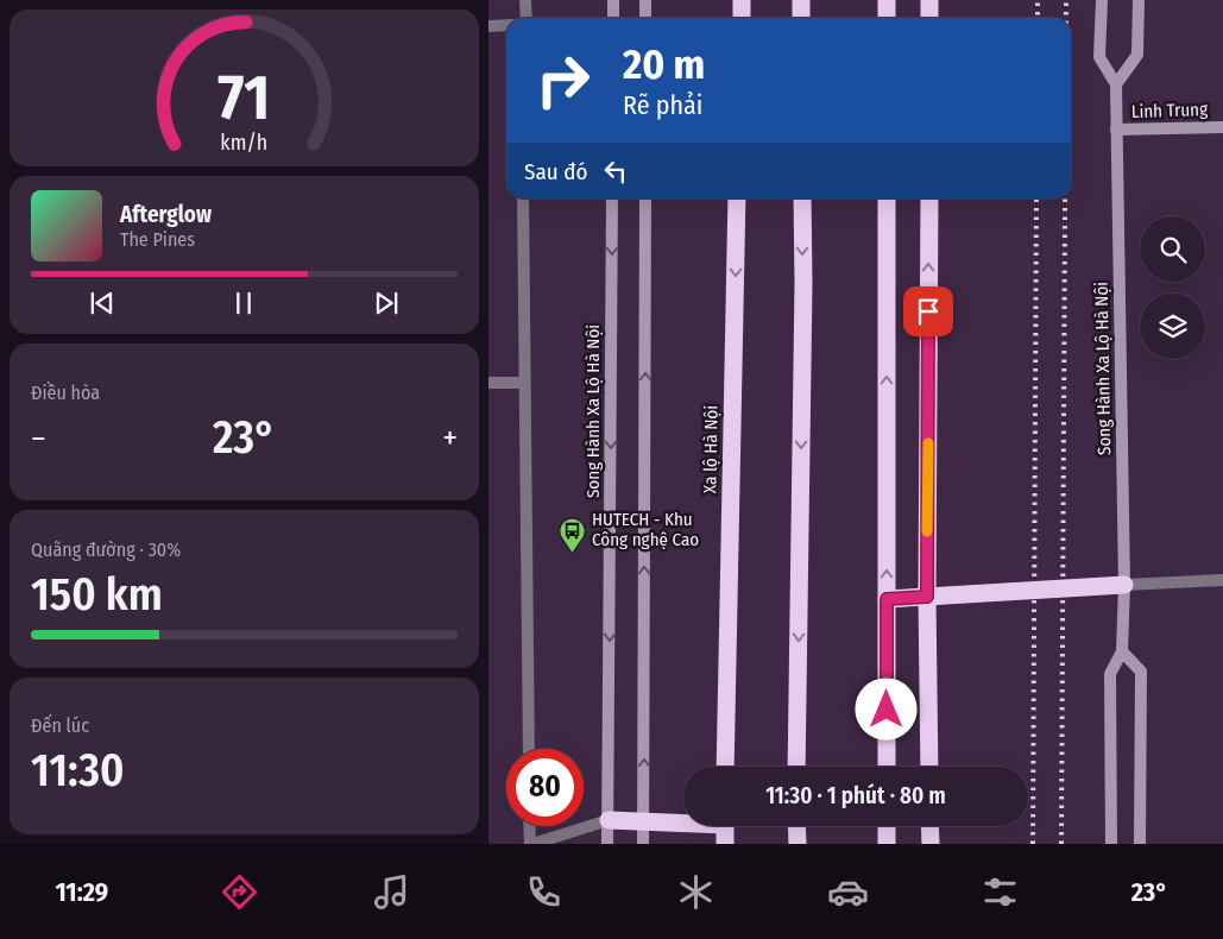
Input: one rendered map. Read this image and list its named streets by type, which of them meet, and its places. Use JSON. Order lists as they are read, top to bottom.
{
  "streets": {
    "highway": ["Xa lộ Hà Nội"],
    "main road": ["Linh Trung", "Song Hành Xa Lộ Hà Nội"]
  },
  "crossings": [
    ["Linh Trung", "Song Hành Xa Lộ Hà Nội"]
  ],
  "places": {
    "bus stop": ["HUTECH - Khu Công nghệ Cao"]
  },
  "page": {
    "turn": ["20 m", "Rẽ phải"],
    "then": "Sau đó",
    "song": ["Afterglow", "The Pines"],
    "tile": [
      "Điều hòa",
      ["Quãng đường · 30%", "150 km"],
      ["Đến lúc", "11:30"]
    ],
    "heat": ["−", "23°", "+"],
    "limit": "80",
    "trip": "11:30 · 1 phút · 80 m",
    "tabs": ["11:29", "23°"],
    "gauge": ["71", "km/h"]
  }
}
